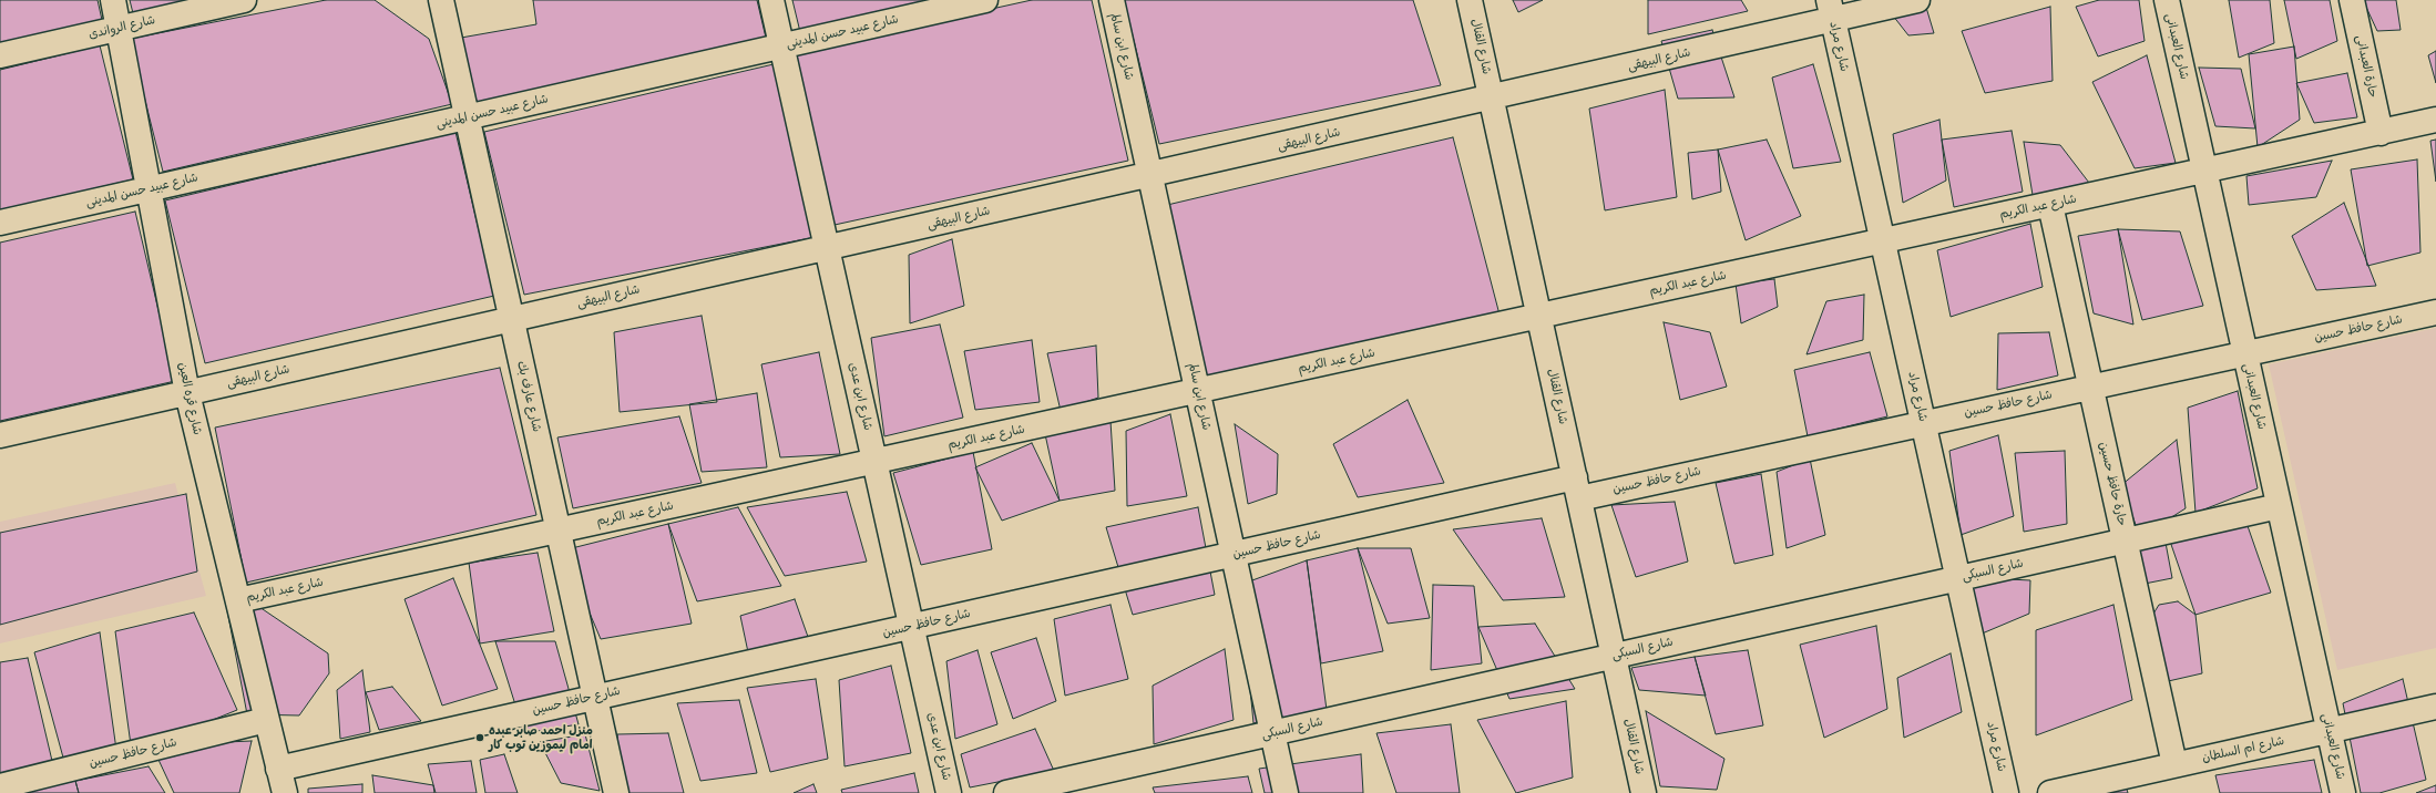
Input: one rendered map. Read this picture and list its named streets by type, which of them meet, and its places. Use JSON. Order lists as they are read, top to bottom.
{
  "streets": {
    "street": [
      "شارع الرواندى",
      "شارع عبيد حسن المدينى",
      "شارع ابن سالم",
      "شارع القنال",
      "شارع مراد",
      "شارع العبدانى",
      "شارع البيهقى",
      "حارة العبدانى",
      "شارع عبد الكريم",
      "شارع حافظ حسين",
      "شارع عارف بك",
      "شارع ابن عدى",
      "شارع قره العين",
      "حارة حافظ حسين",
      "شارع السبكى",
      "شارع ام السلطان"
    ]
  },
  "crossings": [
    ["شارع الرواندى", "شارع قره العين"],
    ["شارع عبيد حسن المدينى", "شارع عارف بك"],
    ["شارع عبيد حسن المدينى", "شارع ابن عدى"],
    ["شارع عبيد حسن المدينى", "شارع قره العين"],
    ["شارع ابن سالم", "شارع البيهقى"],
    ["شارع ابن سالم", "شارع عبد الكريم"],
    ["شارع ابن سالم", "شارع حافظ حسين"],
    ["شارع ابن سالم", "شارع السبكى"],
    ["شارع القنال", "شارع البيهقى"],
    ["شارع القنال", "شارع عبد الكريم"],
    ["شارع القنال", "شارع حافظ حسين"],
    ["شارع القنال", "شارع السبكى"],
    ["شارع مراد", "شارع البيهقى"],
    ["شارع مراد", "شارع عبد الكريم"],
    ["شارع مراد", "شارع حافظ حسين"],
    ["شارع مراد", "شارع السبكى"],
    ["شارع العبدانى", "شارع عبد الكريم"],
    ["شارع العبدانى", "شارع حافظ حسين"],
    ["شارع العبدانى", "شارع السبكى"],
    ["شارع العبدانى", "شارع ام السلطان"],
    ["شارع البيهقى", "شارع عارف بك"],
    ["شارع البيهقى", "شارع ابن عدى"],
    ["شارع البيهقى", "شارع قره العين"],
    ["حارة العبدانى", "شارع عبد الكريم"],
    ["شارع عبد الكريم", "شارع عارف بك"],
    ["شارع عبد الكريم", "شارع ابن عدى"],
    ["شارع عبد الكريم", "شارع قره العين"],
    ["شارع عبد الكريم", "حارة حافظ حسين"],
    ["شارع حافظ حسين", "شارع عارف بك"],
    ["شارع حافظ حسين", "شارع ابن عدى"],
    ["شارع حافظ حسين", "شارع قره العين"],
    ["شارع حافظ حسين", "حارة حافظ حسين"],
    ["حارة حافظ حسين", "شارع السبكى"],
    ["حارة حافظ حسين", "شارع ام السلطان"]
  ],
  "places": ["منزل احمد صابر عبده امام ليموزين توب كار"]
}
